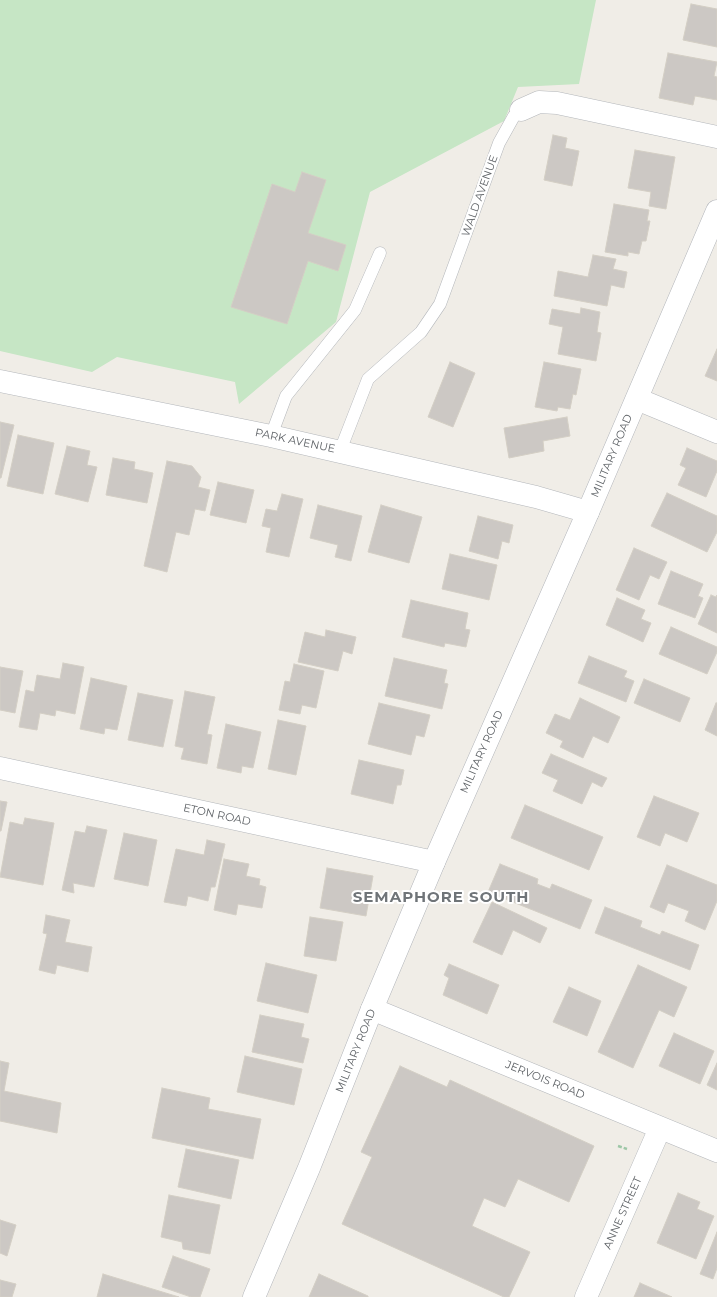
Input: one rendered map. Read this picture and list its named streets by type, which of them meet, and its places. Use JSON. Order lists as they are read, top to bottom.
{
  "streets": {
    "street": [
      "WALD AVENUE",
      "PARK AVENUE",
      "MILITARY ROAD",
      "ETON ROAD",
      "JERVOIS ROAD",
      "ANNE STREET"
    ]
  },
  "crossings": [
    ["WALD AVENUE", "PARK AVENUE"],
    ["PARK AVENUE", "MILITARY ROAD"],
    ["MILITARY ROAD", "ETON ROAD"],
    ["MILITARY ROAD", "JERVOIS ROAD"],
    ["JERVOIS ROAD", "ANNE STREET"]
  ],
  "districts": ["SEMAPHORE SOUTH"]
}
